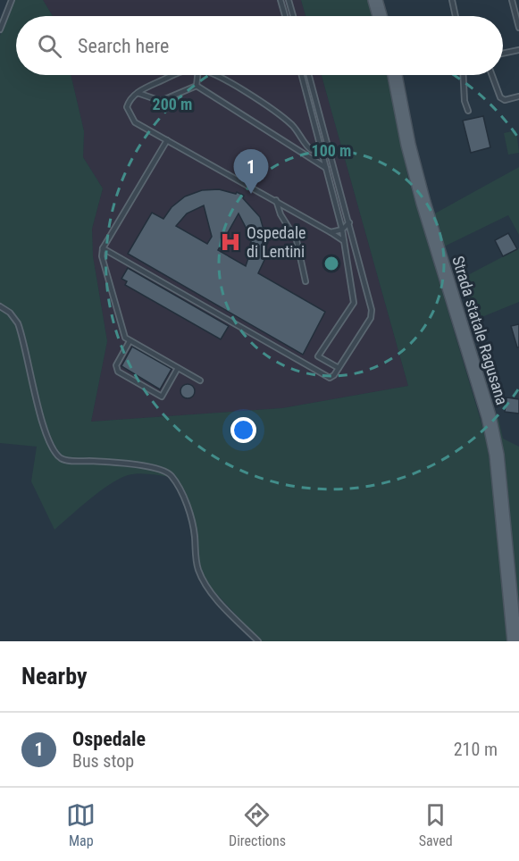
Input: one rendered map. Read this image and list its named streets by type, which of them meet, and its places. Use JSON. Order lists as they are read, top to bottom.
{
  "streets": {
    "main road": ["Strada statale Ragusana"]
  },
  "places": {
    "hospital": ["Ospedale di Lentini"]
  },
  "page": {
    "search": "Search here",
    "pins": "1",
    "heading": "Nearby",
    "list": [
      {
        "mark": "1",
        "name": "Ospedale",
        "note": "Bus stop",
        "value": "210 m"
      }
    ],
    "nav": ["Map", "Directions", "Saved"]
  },
  "rings": ["200 m", "100 m"]
}
